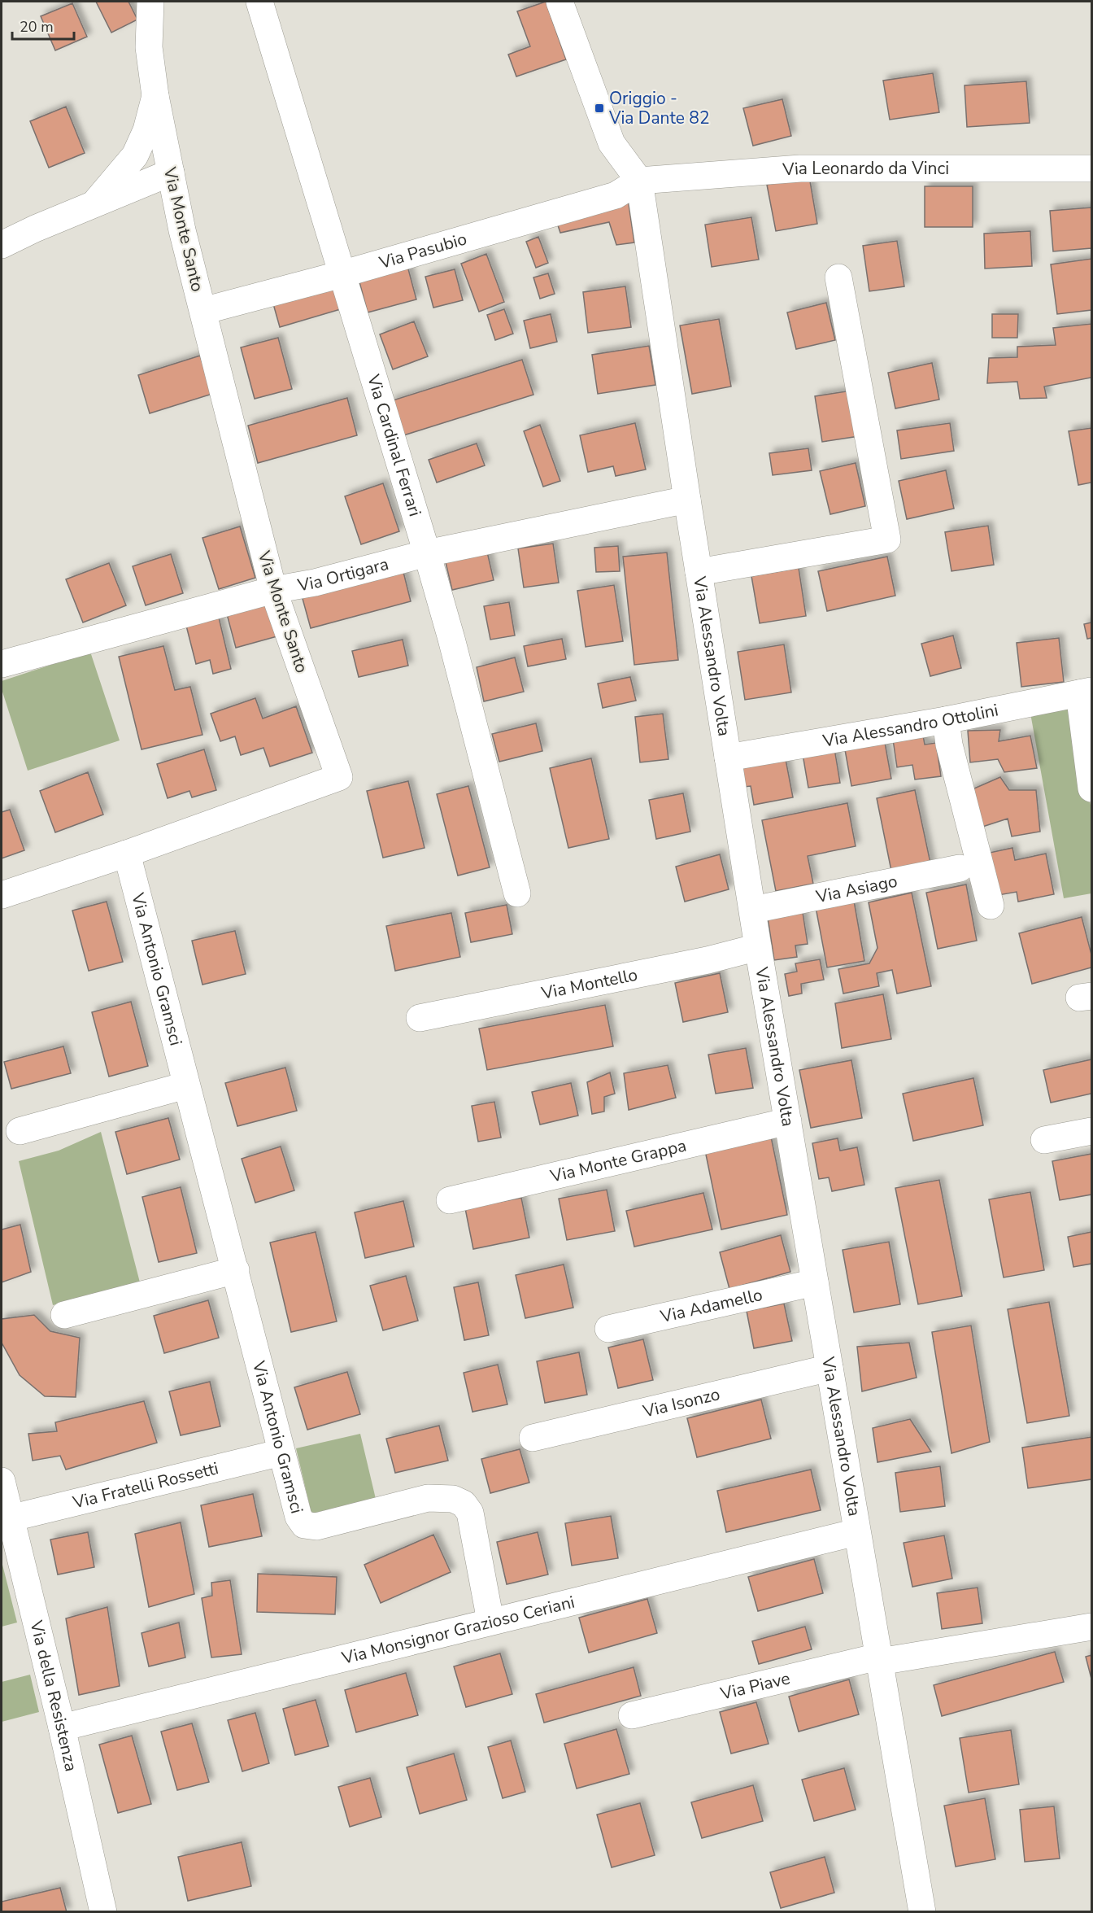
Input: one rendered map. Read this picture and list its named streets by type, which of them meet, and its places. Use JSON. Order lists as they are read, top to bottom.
{
  "streets": {
    "street": [
      "Via Leonardo da Vinci",
      "Via Monte Santo",
      "Via Pasubio",
      "Via Cardinal Ferrari",
      "Via Ortigara",
      "Via Alessandro Volta",
      "Via Alessandro Ottolini",
      "Via Asiago",
      "Via Antonio Gramsci",
      "Via Montello",
      "Via Monte Grappa",
      "Via Adamello",
      "Via Isonzo",
      "Via Fratelli Rossetti",
      "Via Monsignor Grazioso Ceriani",
      "Via Piave",
      "Via della Resistenza"
    ]
  },
  "crossings": [
    ["Via Leonardo da Vinci", "Via Pasubio"],
    ["Via Leonardo da Vinci", "Via Alessandro Volta"],
    ["Via Monte Santo", "Via Pasubio"],
    ["Via Monte Santo", "Via Ortigara"],
    ["Via Monte Santo", "Via Antonio Gramsci"],
    ["Via Pasubio", "Via Cardinal Ferrari"],
    ["Via Pasubio", "Via Alessandro Volta"],
    ["Via Cardinal Ferrari", "Via Ortigara"],
    ["Via Ortigara", "Via Alessandro Volta"],
    ["Via Alessandro Volta", "Via Alessandro Ottolini"],
    ["Via Alessandro Volta", "Via Asiago"],
    ["Via Alessandro Volta", "Via Montello"],
    ["Via Alessandro Volta", "Via Monte Grappa"],
    ["Via Alessandro Volta", "Via Adamello"],
    ["Via Alessandro Volta", "Via Isonzo"],
    ["Via Alessandro Volta", "Via Monsignor Grazioso Ceriani"],
    ["Via Alessandro Volta", "Via Piave"],
    ["Via Antonio Gramsci", "Via Fratelli Rossetti"],
    ["Via Antonio Gramsci", "Via Monsignor Grazioso Ceriani"],
    ["Via Fratelli Rossetti", "Via della Resistenza"],
    ["Via Monsignor Grazioso Ceriani", "Via della Resistenza"]
  ],
  "places": {
    "transit": ["Origgio - Via Dante 82"]
  },
  "scale_bar": "20 m"
}
